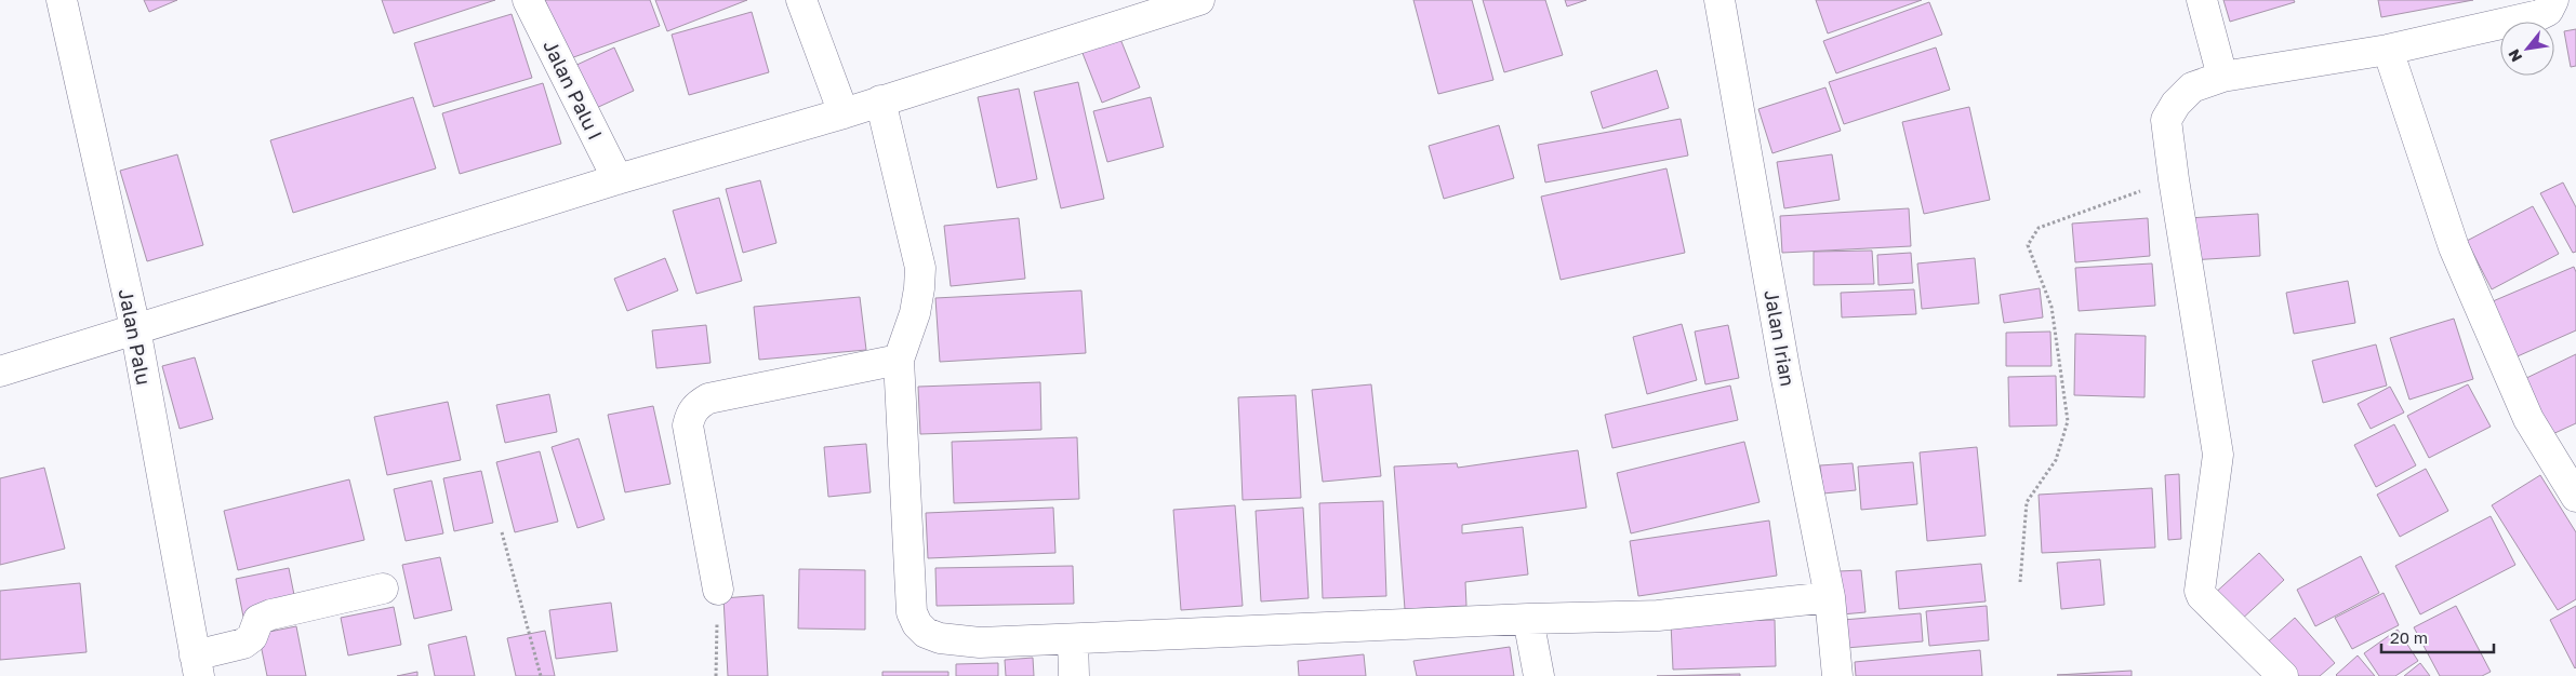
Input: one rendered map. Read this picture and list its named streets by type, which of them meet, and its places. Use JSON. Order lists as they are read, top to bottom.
{
  "streets": {
    "street": ["Jalan Palu I", "Jalan Palu", "Jalan Irian"]
  },
  "scale_bar": "20 m",
  "north": "bottom left"
}
